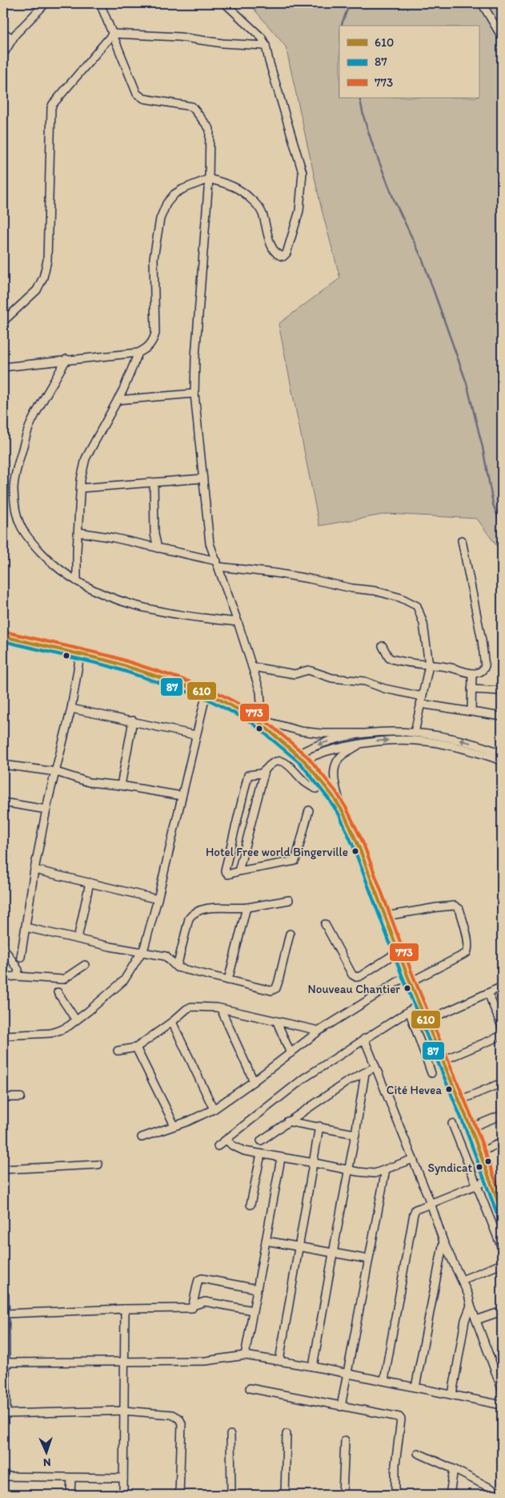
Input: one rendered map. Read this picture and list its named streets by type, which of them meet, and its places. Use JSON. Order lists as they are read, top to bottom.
{
  "places": [
    "Hotel Free world Bingerville",
    "Nouveau Chantier",
    "Cité Hevea",
    "Syndicat"
  ],
  "lines": ["transit line 773", "transit line 610", "transit line 87"],
  "legend": ["610", "87", "773"],
  "north": "bottom"
}
